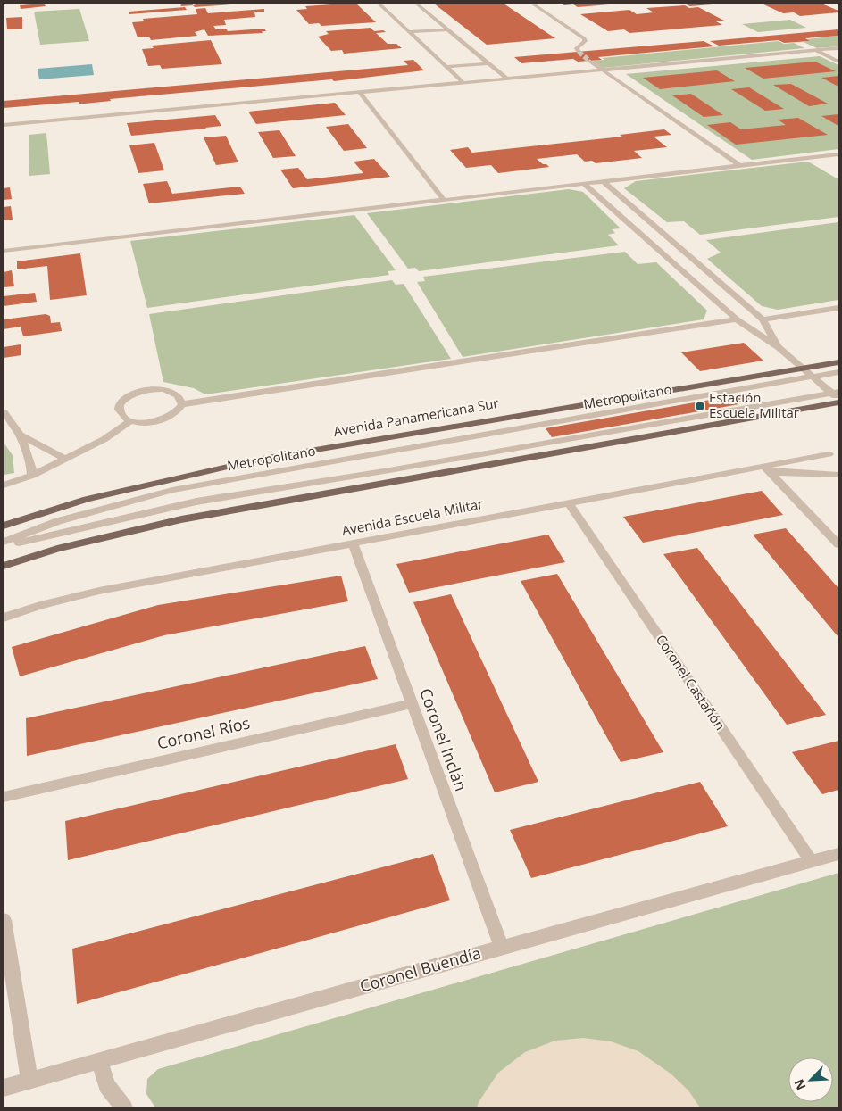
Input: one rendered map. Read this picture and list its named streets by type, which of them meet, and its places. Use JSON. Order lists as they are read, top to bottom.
{
  "streets": {
    "main road": ["Avenida Panamericana Sur"],
    "street": [
      "Metropolitano",
      "Avenida Escuela Militar",
      "Coronel Castañón",
      "Coronel Ríos",
      "Coronel Inclán",
      "Coronel Buendía"
    ]
  },
  "crossings": [
    ["Avenida Escuela Militar", "Coronel Castañón"],
    ["Avenida Escuela Militar", "Coronel Inclán"],
    ["Coronel Castañón", "Coronel Buendía"],
    ["Coronel Ríos", "Coronel Inclán"],
    ["Coronel Inclán", "Coronel Buendía"]
  ],
  "places": {
    "transit": ["Estación Escuela Militar"]
  },
  "north": "bottom left"
}
